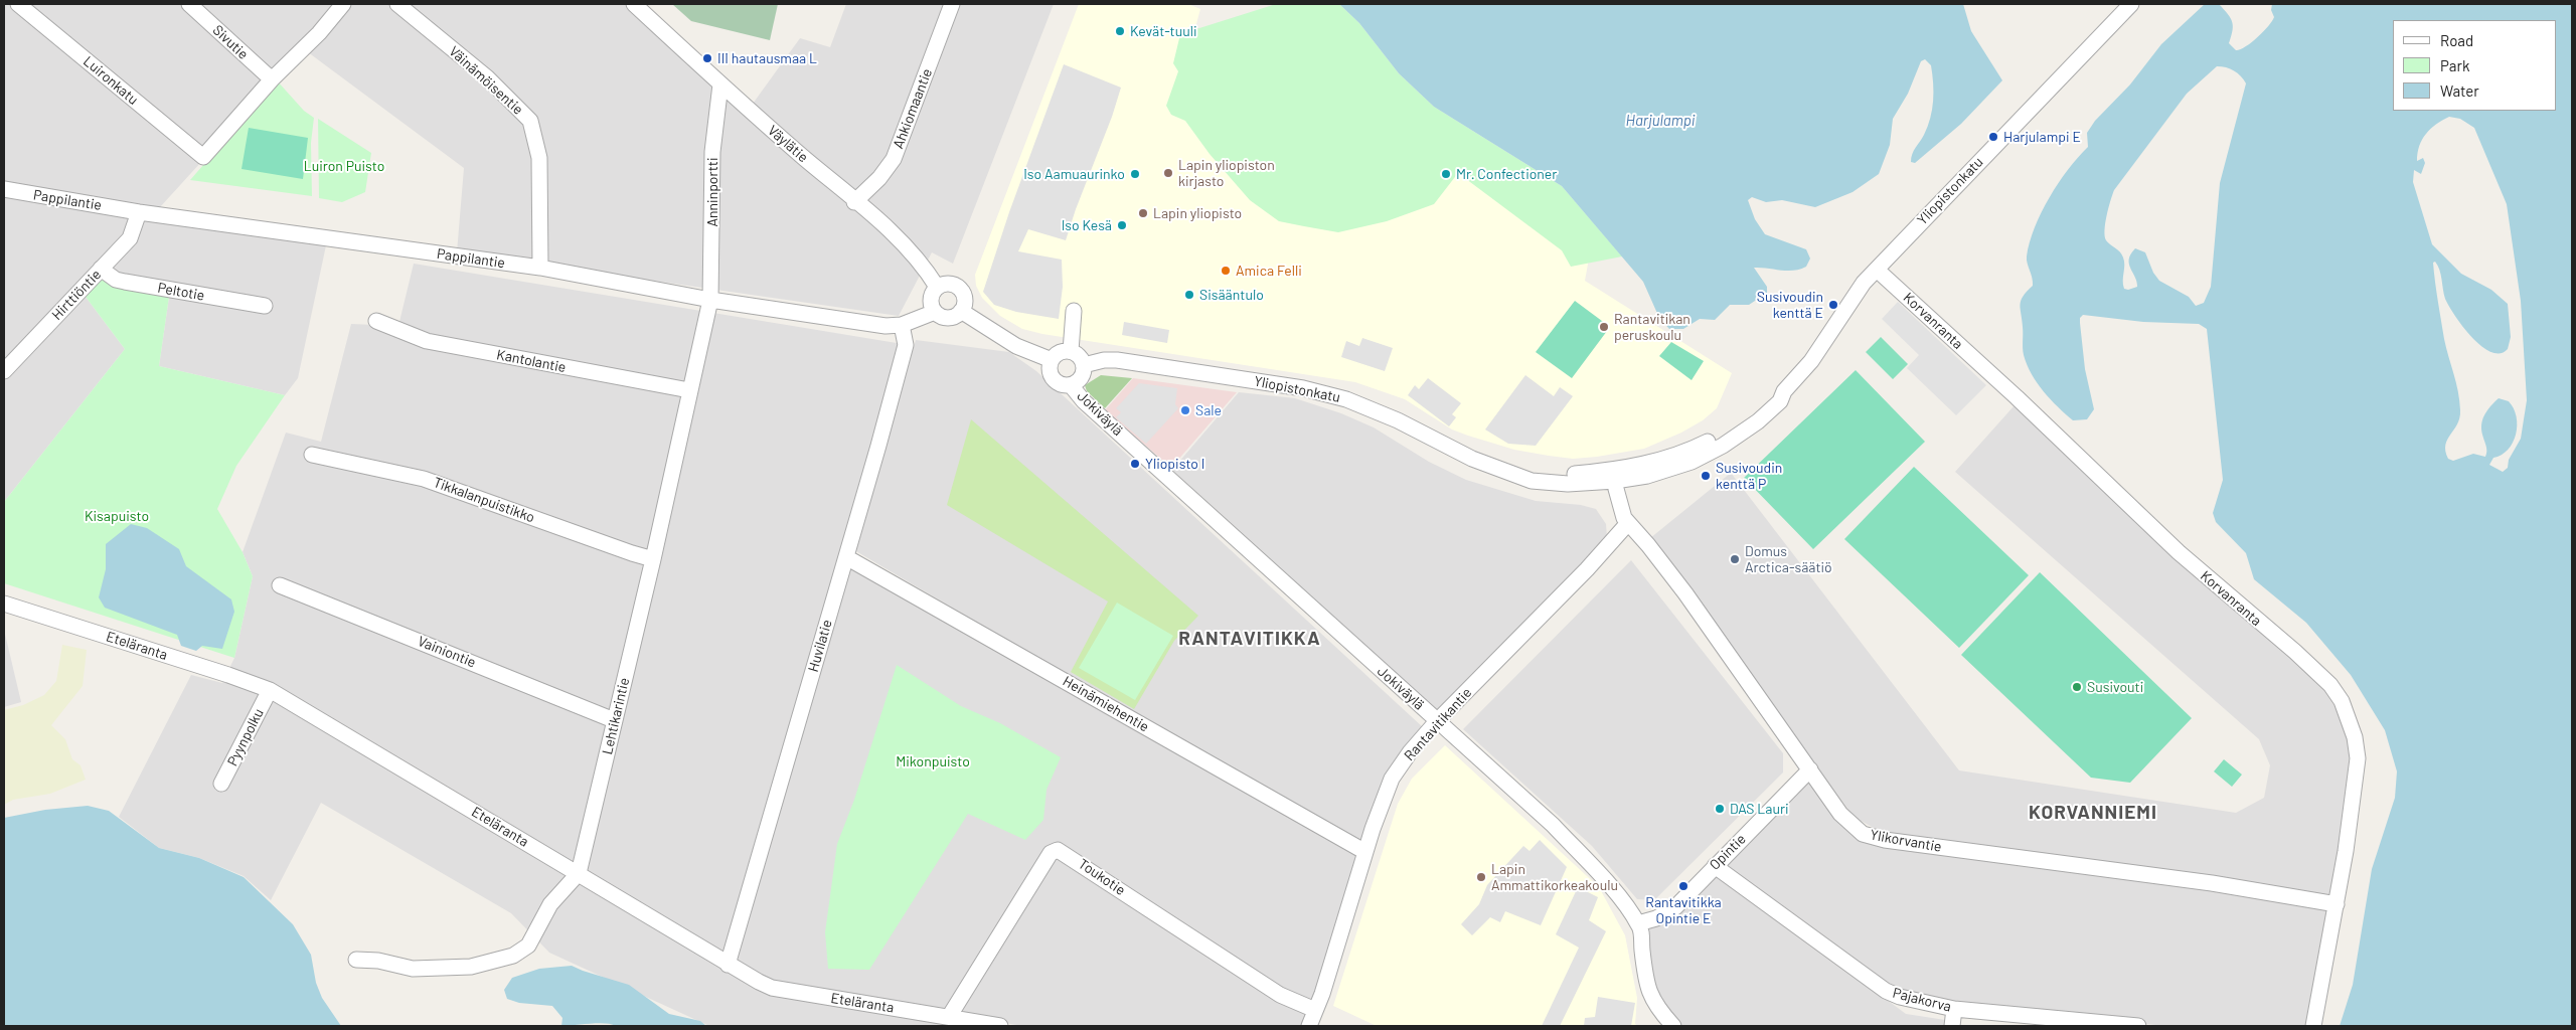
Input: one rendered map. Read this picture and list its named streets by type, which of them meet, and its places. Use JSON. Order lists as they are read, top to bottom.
{
  "streets": {
    "street": [
      "Sivutie",
      "Luironkatu",
      "Väinämöisentie",
      "Ahkiomaantie",
      "Väylätie",
      "Yliopistonkatu",
      "Anninportti",
      "Pappilantie",
      "Peltotie",
      "Hirttiöntie",
      "Korvanranta",
      "Kantolantie",
      "Jokiväylä",
      "Tikkalanpuistikko",
      "Eteläranta",
      "Huvilatie",
      "Vainiontie",
      "Heinämiehentie",
      "Lehtikarintie",
      "Rantavitikantie",
      "Pyynpolku",
      "Ylikorvantie",
      "Opintie",
      "Toukotie",
      "Pajakorva"
    ]
  },
  "crossings": [
    ["Sivutie", "Luironkatu"],
    ["Väinämöisentie", "Pappilantie"],
    ["Ahkiomaantie", "Väylätie"],
    ["Väylätie", "Anninportti"],
    ["Väylätie", "Pappilantie"],
    ["Yliopistonkatu", "Korvanranta"],
    ["Yliopistonkatu", "Jokiväylä"],
    ["Anninportti", "Pappilantie"],
    ["Anninportti", "Lehtikarintie"],
    ["Pappilantie", "Hirttiöntie"],
    ["Pappilantie", "Huvilatie"],
    ["Pappilantie", "Lehtikarintie"],
    ["Peltotie", "Hirttiöntie"],
    ["Korvanranta", "Ylikorvantie"],
    ["Kantolantie", "Lehtikarintie"],
    ["Jokiväylä", "Rantavitikantie"],
    ["Jokiväylä", "Opintie"],
    ["Tikkalanpuistikko", "Lehtikarintie"],
    ["Eteläranta", "Huvilatie"],
    ["Eteläranta", "Lehtikarintie"],
    ["Eteläranta", "Pyynpolku"],
    ["Eteläranta", "Toukotie"],
    ["Huvilatie", "Heinämiehentie"],
    ["Vainiontie", "Lehtikarintie"],
    ["Heinämiehentie", "Rantavitikantie"],
    ["Rantavitikantie", "Ylikorvantie"],
    ["Rantavitikantie", "Toukotie"],
    ["Ylikorvantie", "Opintie"],
    ["Opintie", "Pajakorva"]
  ],
  "districts": ["RANTAVITIKKA", "KORVANNIEMI"],
  "water": ["Harjulampi"],
  "parks": ["Luiron Puisto", "Kisapuisto", "Mikonpuisto"],
  "places": [
    "Kevät-tuuli",
    "III hautausmaa L",
    "Harjulampi E",
    "Lapin yliopiston kirjasto",
    "Iso Aamuaurinko",
    "Mr. Confectioner",
    "Lapin yliopisto",
    "Iso Kesä",
    "Amica Felli",
    "Sisääntulo",
    "Susivoudin kenttä E",
    "Rantavitikan peruskoulu",
    "Sale",
    "Yliopisto I",
    "Susivoudin kenttä P",
    "Domus Arctica-säätiö",
    "Susivouti",
    "DAS Lauri",
    "Lapin Ammattikorkeakoulu",
    "Rantavitikka Opintie E"
  ],
  "legend": ["Road", "Park", "Water"]
}
